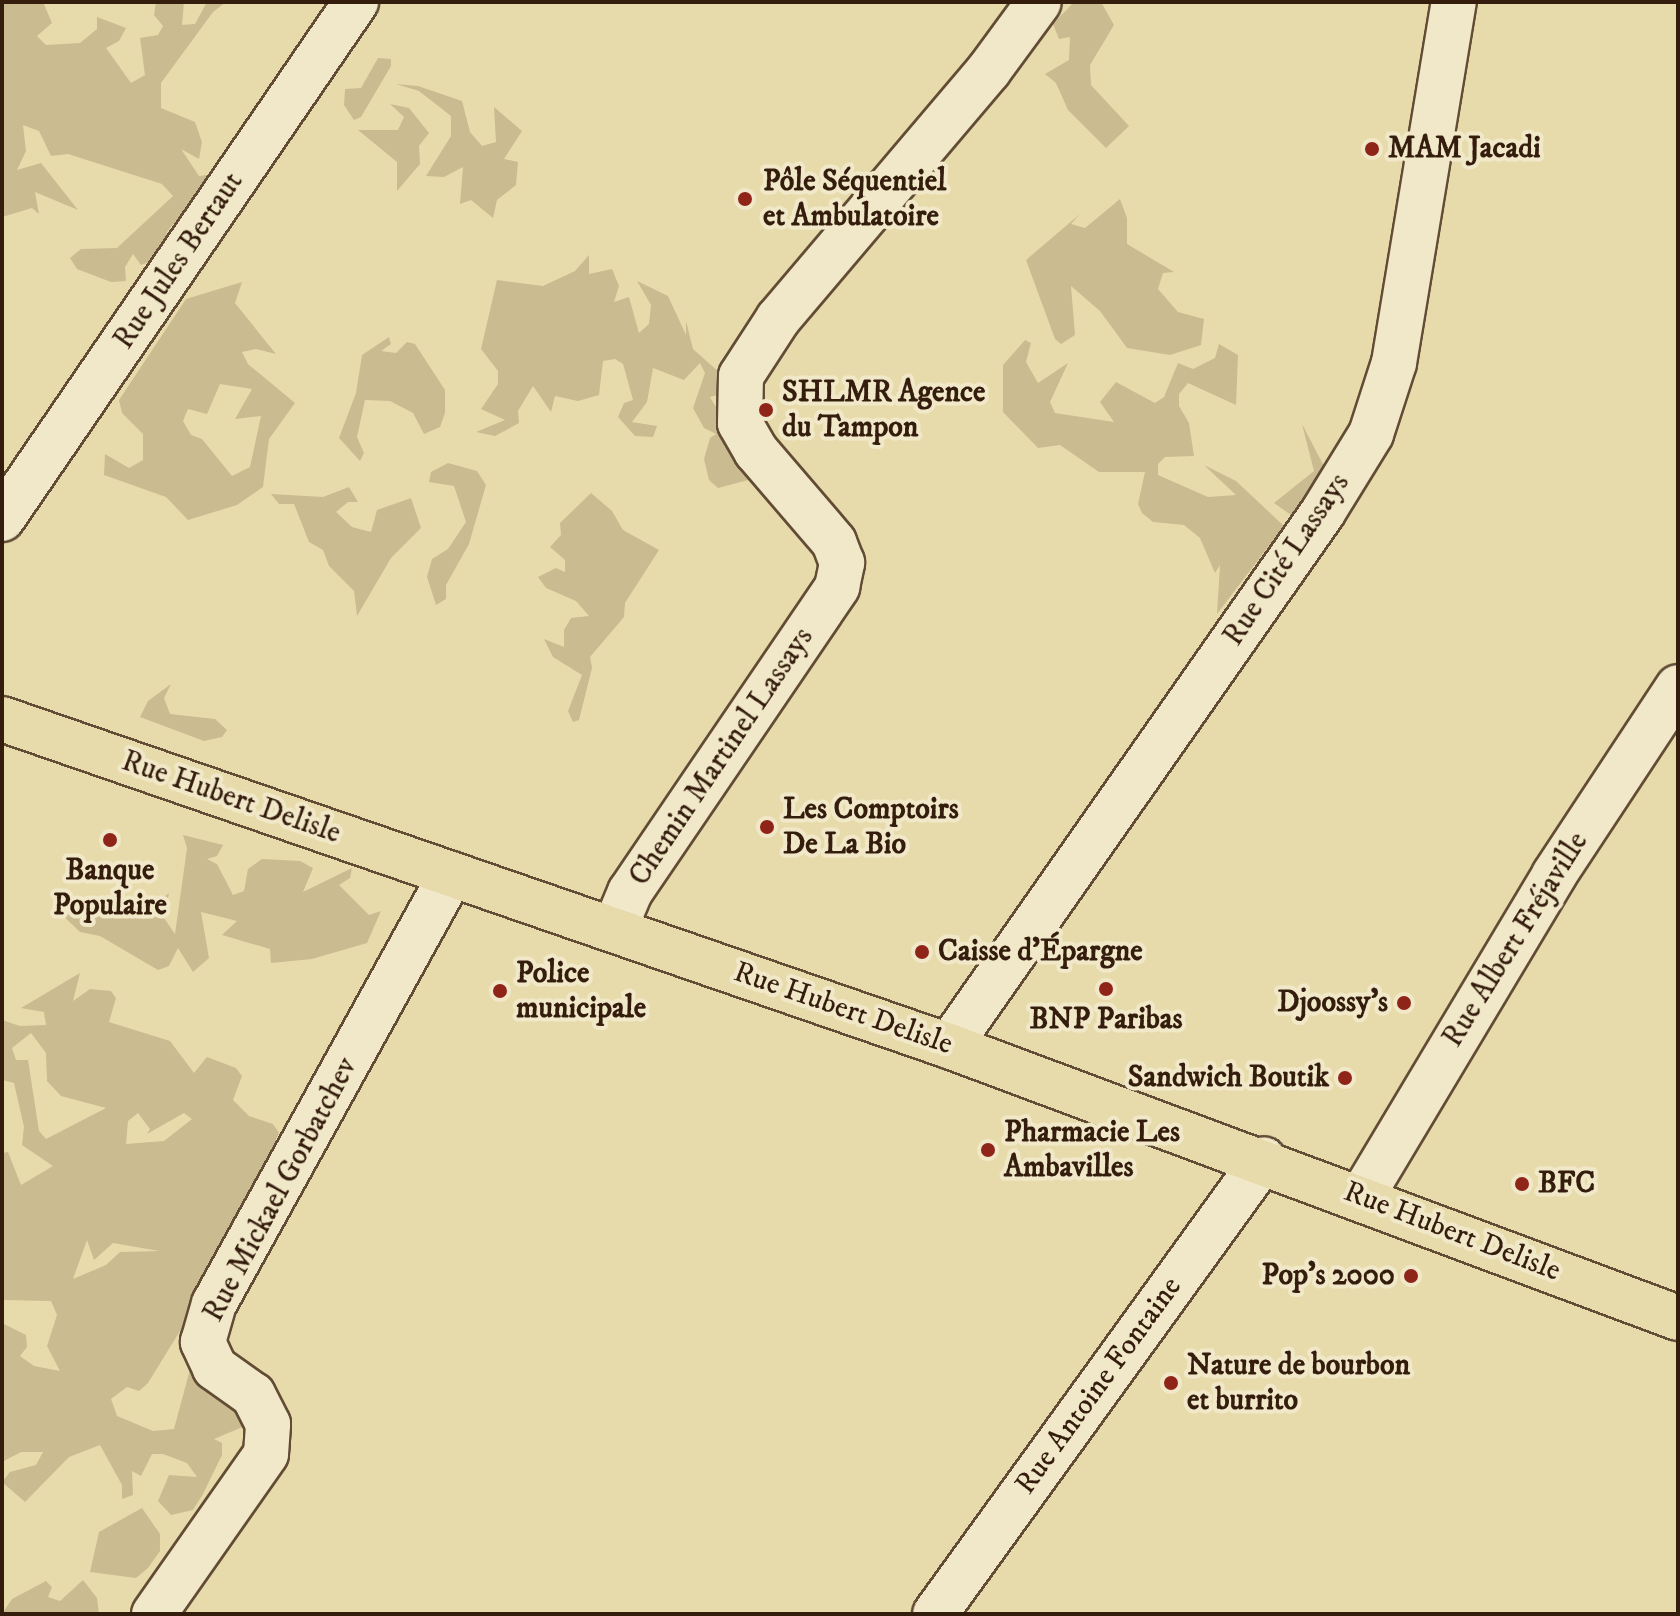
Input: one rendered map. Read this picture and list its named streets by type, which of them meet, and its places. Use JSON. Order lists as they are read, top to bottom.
{
  "streets": {
    "main road": ["Rue Hubert Delisle"],
    "street": [
      "Rue Jules Bertaut",
      "Rue Cité Lassays",
      "Chemin Martinel Lassays",
      "Rue Albert Fréjaville",
      "Rue Mickael Gorbatchev",
      "Rue Antoine Fontaine"
    ]
  },
  "crossings": [
    ["Rue Cité Lassays", "Rue Hubert Delisle"],
    ["Chemin Martinel Lassays", "Rue Hubert Delisle"],
    ["Rue Hubert Delisle", "Rue Albert Fréjaville"],
    ["Rue Hubert Delisle", "Rue Mickael Gorbatchev"],
    ["Rue Hubert Delisle", "Rue Antoine Fontaine"]
  ],
  "places": [
    "MAM Jacadi",
    "Pôle Séquentiel et Ambulatoire",
    "SHLMR Agence du Tampon",
    "Les Comptoirs De La Bio",
    "Banque Populaire",
    "Caisse d'Épargne",
    "BNP Paribas",
    "Police municipale",
    "Djoossy's",
    "Sandwich Boutik",
    "Pharmacie Les Ambavilles",
    "BFC",
    "Pop's 2000",
    "Nature de bourbon et burrito"
  ]
}
